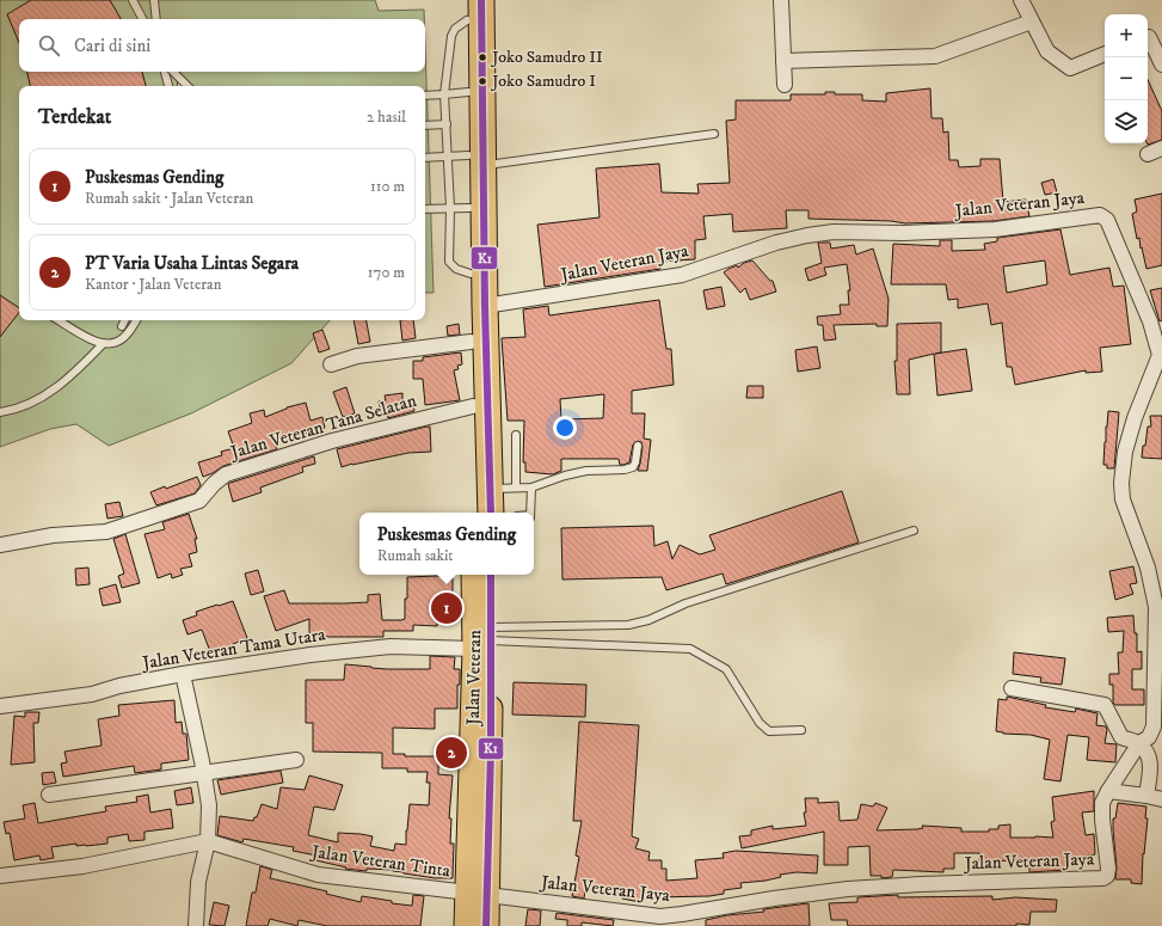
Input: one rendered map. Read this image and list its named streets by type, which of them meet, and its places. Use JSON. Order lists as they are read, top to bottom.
{
  "streets": {
    "highway": ["Jalan Veteran"],
    "street": [
      "Jalan Veteran Jaya",
      "Jalan Veteran Tana Selatan",
      "Jalan Veteran Tama Utara",
      "Jalan Veteran Tinta"
    ]
  },
  "crossings": [
    ["Jalan Veteran Jaya", "Jalan Veteran"],
    ["Jalan Veteran Jaya", "Jalan Veteran Tinta"],
    ["Jalan Veteran Tama Utara", "Jalan Veteran"],
    ["Jalan Veteran", "Jalan Veteran Tinta"]
  ],
  "places": ["Joko Samudro II", "Joko Samudro I"],
  "lines": ["transit line K1"],
  "page": {
    "map_buttons": ["+", "−"],
    "search": "Cari di sini",
    "heading": ["Terdekat", "2 hasil"],
    "list": [
      {
        "mark": "1",
        "name": "Puskesmas Gending",
        "note": "Rumah sakit · Jalan Veteran",
        "value": "110 m"
      },
      {
        "mark": "2",
        "name": "PT Varia Usaha Lintas Segara",
        "note": "Kantor · Jalan Veteran",
        "value": "170 m"
      }
    ],
    "popup": ["Puskesmas Gending", "Rumah sakit"],
    "pins": ["1", "2"]
  }
}
